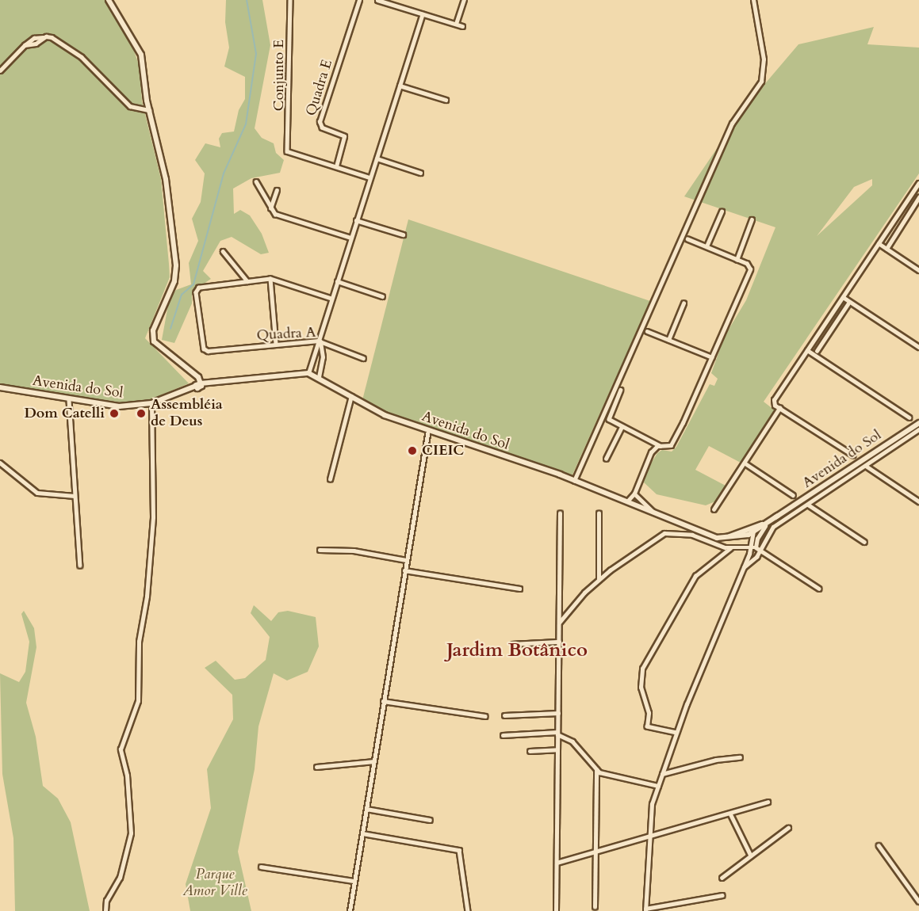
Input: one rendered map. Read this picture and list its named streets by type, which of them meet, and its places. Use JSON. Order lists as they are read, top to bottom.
{
  "streets": {
    "street": [
      "Conjunto E",
      "Quadra E",
      "Quadra A",
      "Avenida do Sol"
    ]
  },
  "crossings": [
    ["Conjunto E", "Quadra E"]
  ],
  "districts": ["Jardim Botânico"],
  "parks": ["Parque Amor Ville"],
  "places": ["Dom Catelli", "Assembléia de Deus", "CIEIC"]
}
